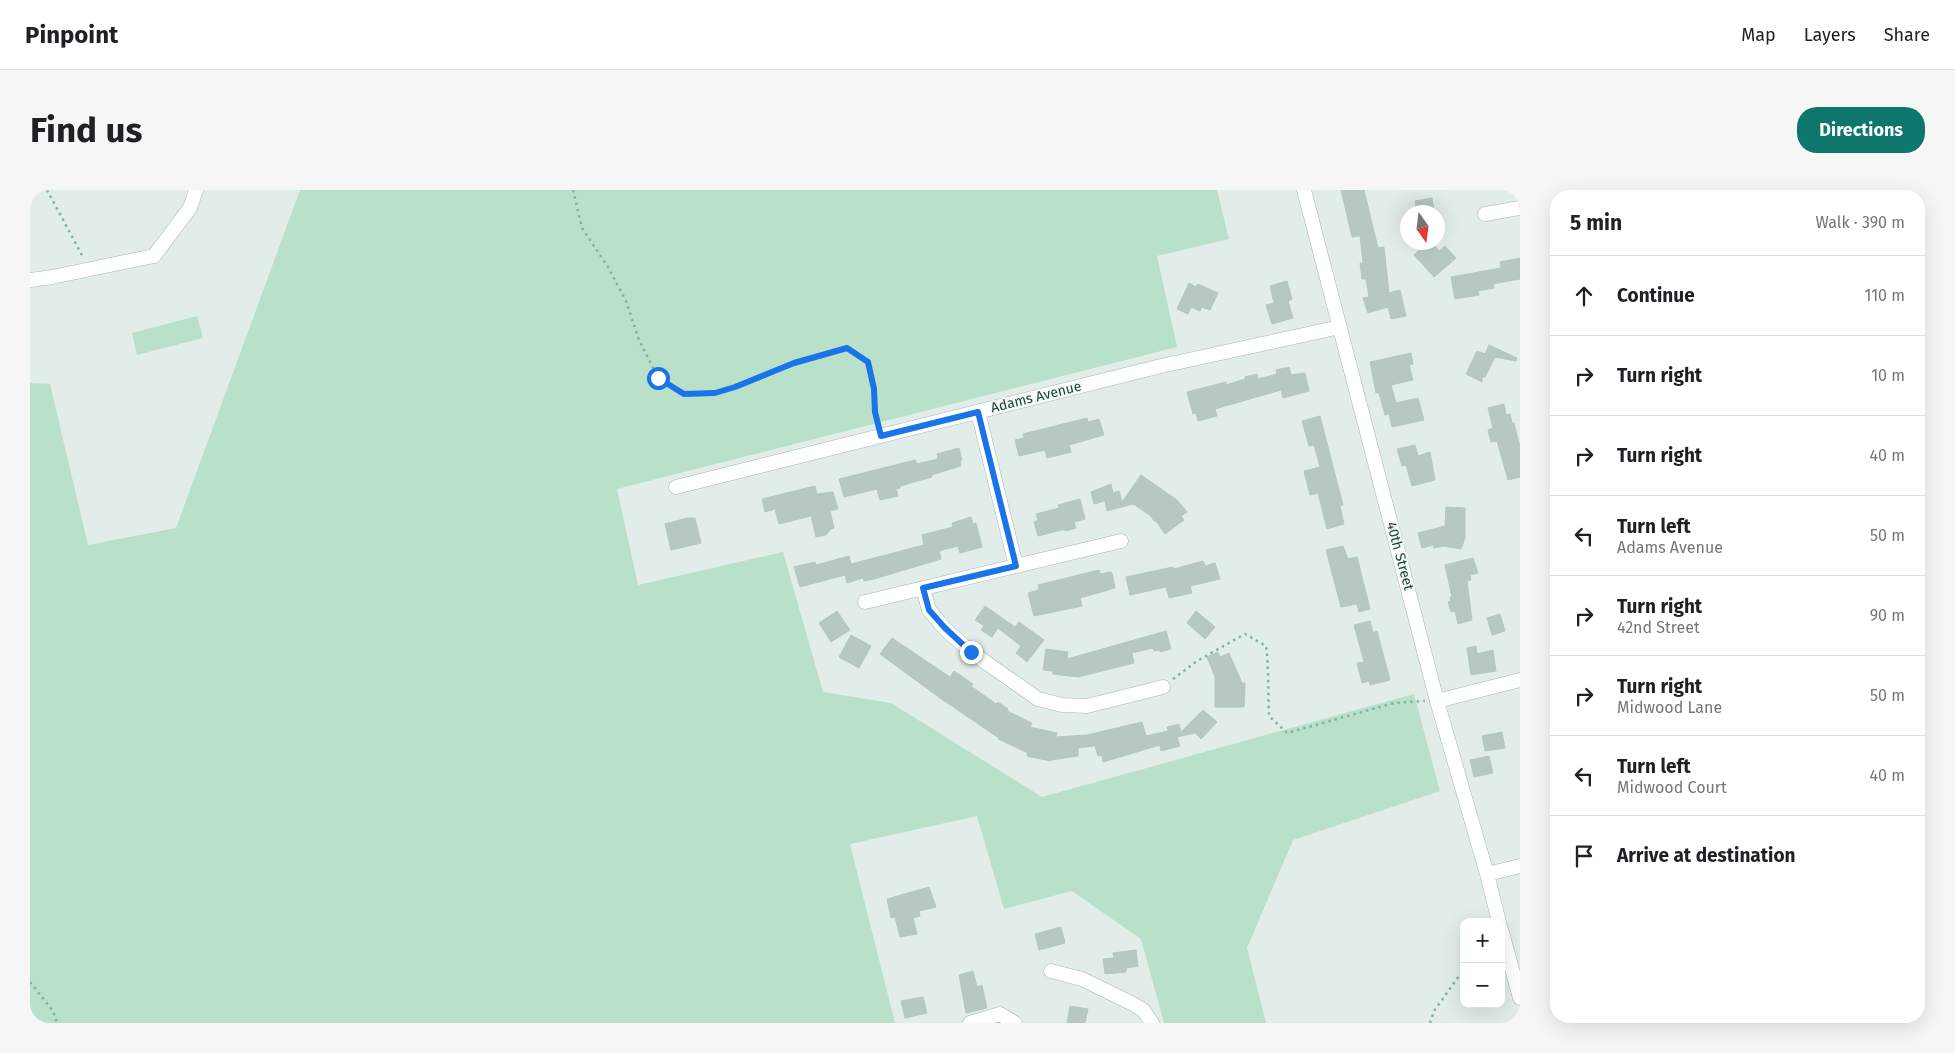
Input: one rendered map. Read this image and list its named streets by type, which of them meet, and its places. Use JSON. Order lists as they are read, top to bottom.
{
  "streets": {
    "street": ["Adams Avenue", "40th Street"]
  },
  "crossings": [
    ["Adams Avenue", "40th Street"]
  ],
  "north": "bottom",
  "page": {
    "header": "Pinpoint",
    "nav": ["Map", "Layers", "Share"],
    "buttons": "Directions",
    "title": "Find us",
    "heading": ["5 min", "Walk · 390 m"],
    "list": [
      ["Continue", "110 m"],
      ["Turn right", "10 m"],
      ["Turn right", "40 m"],
      ["Turn left", "Adams Avenue", "50 m"],
      ["Turn right", "42nd Street", "90 m"],
      ["Turn right", "Midwood Lane", "50 m"],
      ["Turn left", "Midwood Court", "40 m"],
      "Arrive at destination"
    ],
    "map_buttons": ["+", "−"]
  }
}
